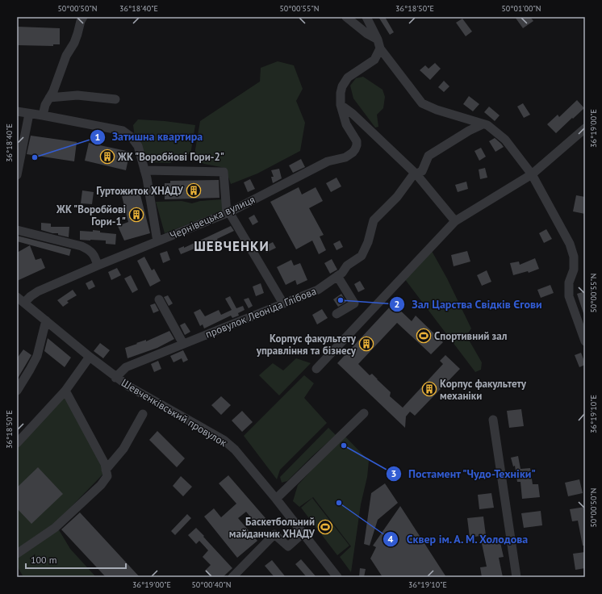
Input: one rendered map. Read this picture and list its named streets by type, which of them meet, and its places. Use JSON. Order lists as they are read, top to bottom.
{
  "streets": {
    "street": ["Чернівецька вулиця", "провулок Леоніда Глібова", "Шевченківський провулок"]
  },
  "crossings": [
    ["Чернівецька вулиця", "Шевченківський провулок"],
    ["провулок Леоніда Глібова", "Шевченківський провулок"]
  ],
  "districts": ["ШЕВЧЕНКИ"],
  "places": {
    "building": [
      "ЖК \"Воробйові Гори-2\"",
      "Гуртожиток ХНАДУ",
      "ЖК \"Воробйові Гори-1\"",
      "Корпус факультету управління та бізнесу",
      "Корпус факультету механіки"
    ],
    "other": [
      "Затишна квартира",
      "Зал Царства Свідків Єгови",
      "Постамент \"Чудо-Техніки\"",
      "Сквер ім. А. М. Холодова"
    ],
    "sports": ["Спортивний зал", "Баскетбольний майданчик ХНАДУ"]
  },
  "scale_bar": "100 m",
  "coordinates": [
    "50°00'50\"N",
    "36°18'40\"E",
    "50°00'55\"N",
    "36°18'50\"E",
    "50°01'00\"N",
    "36°19'00\"E",
    "36°19'10\"E",
    "50°00'40\"N"
  ]
}
